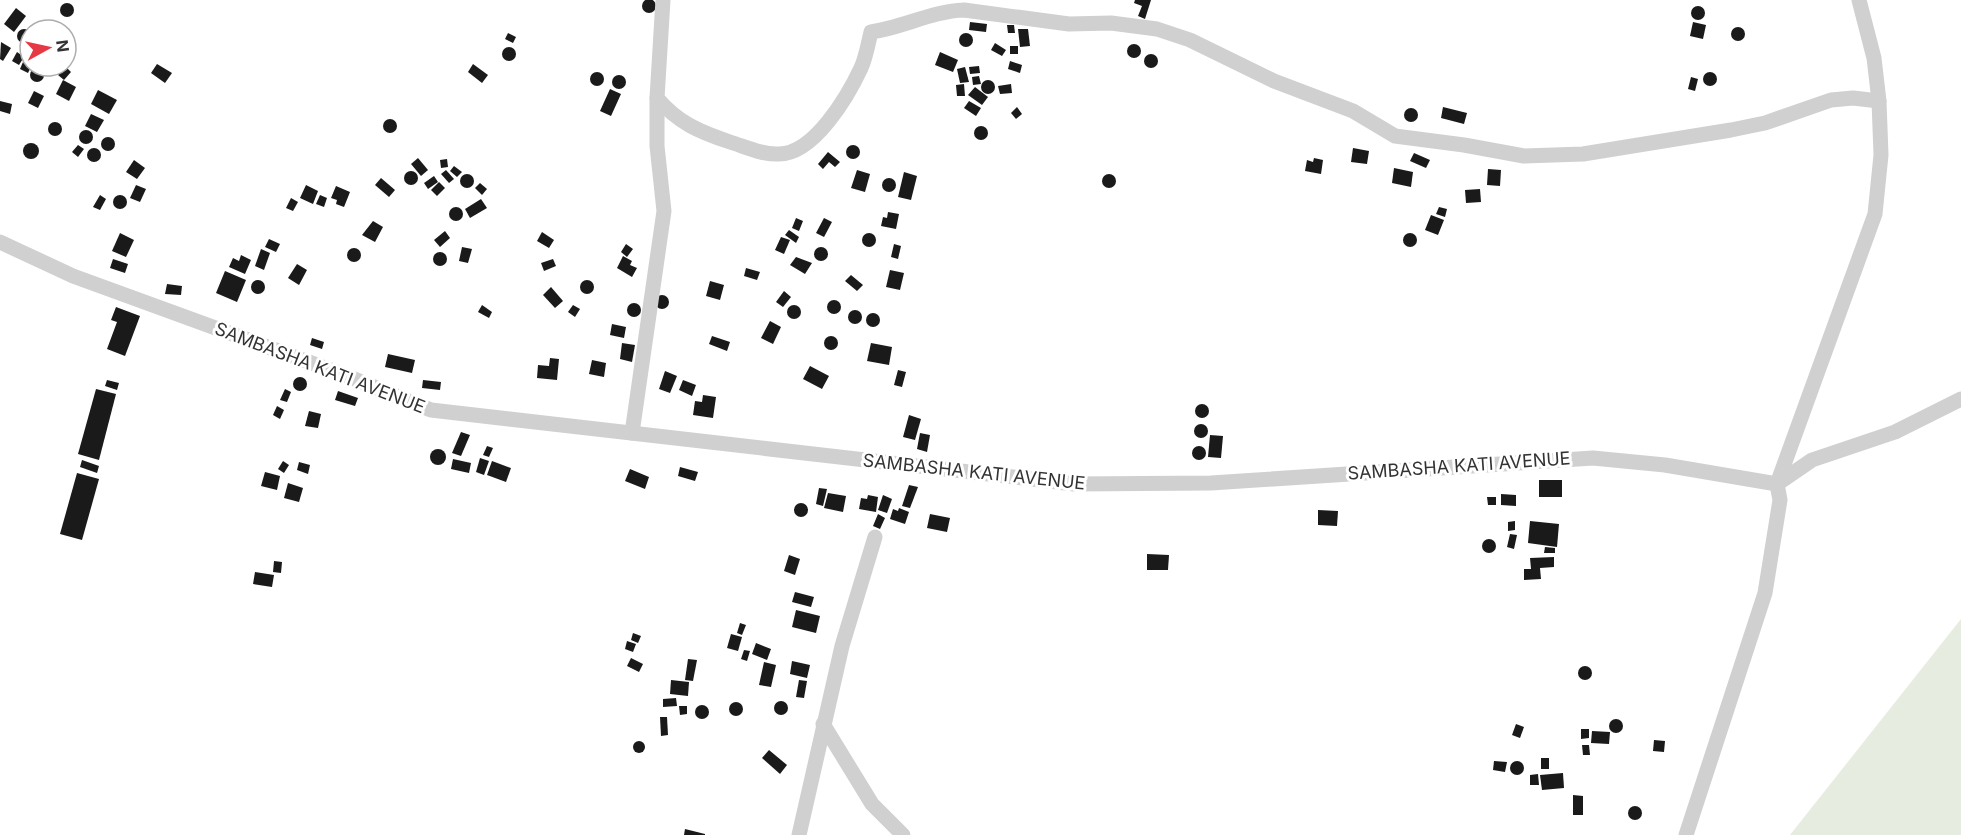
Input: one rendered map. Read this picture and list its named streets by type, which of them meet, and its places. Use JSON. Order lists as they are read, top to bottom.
{
  "streets": {
    "street": ["SAMBASHA KATI AVENUE"]
  },
  "north": "right"
}
